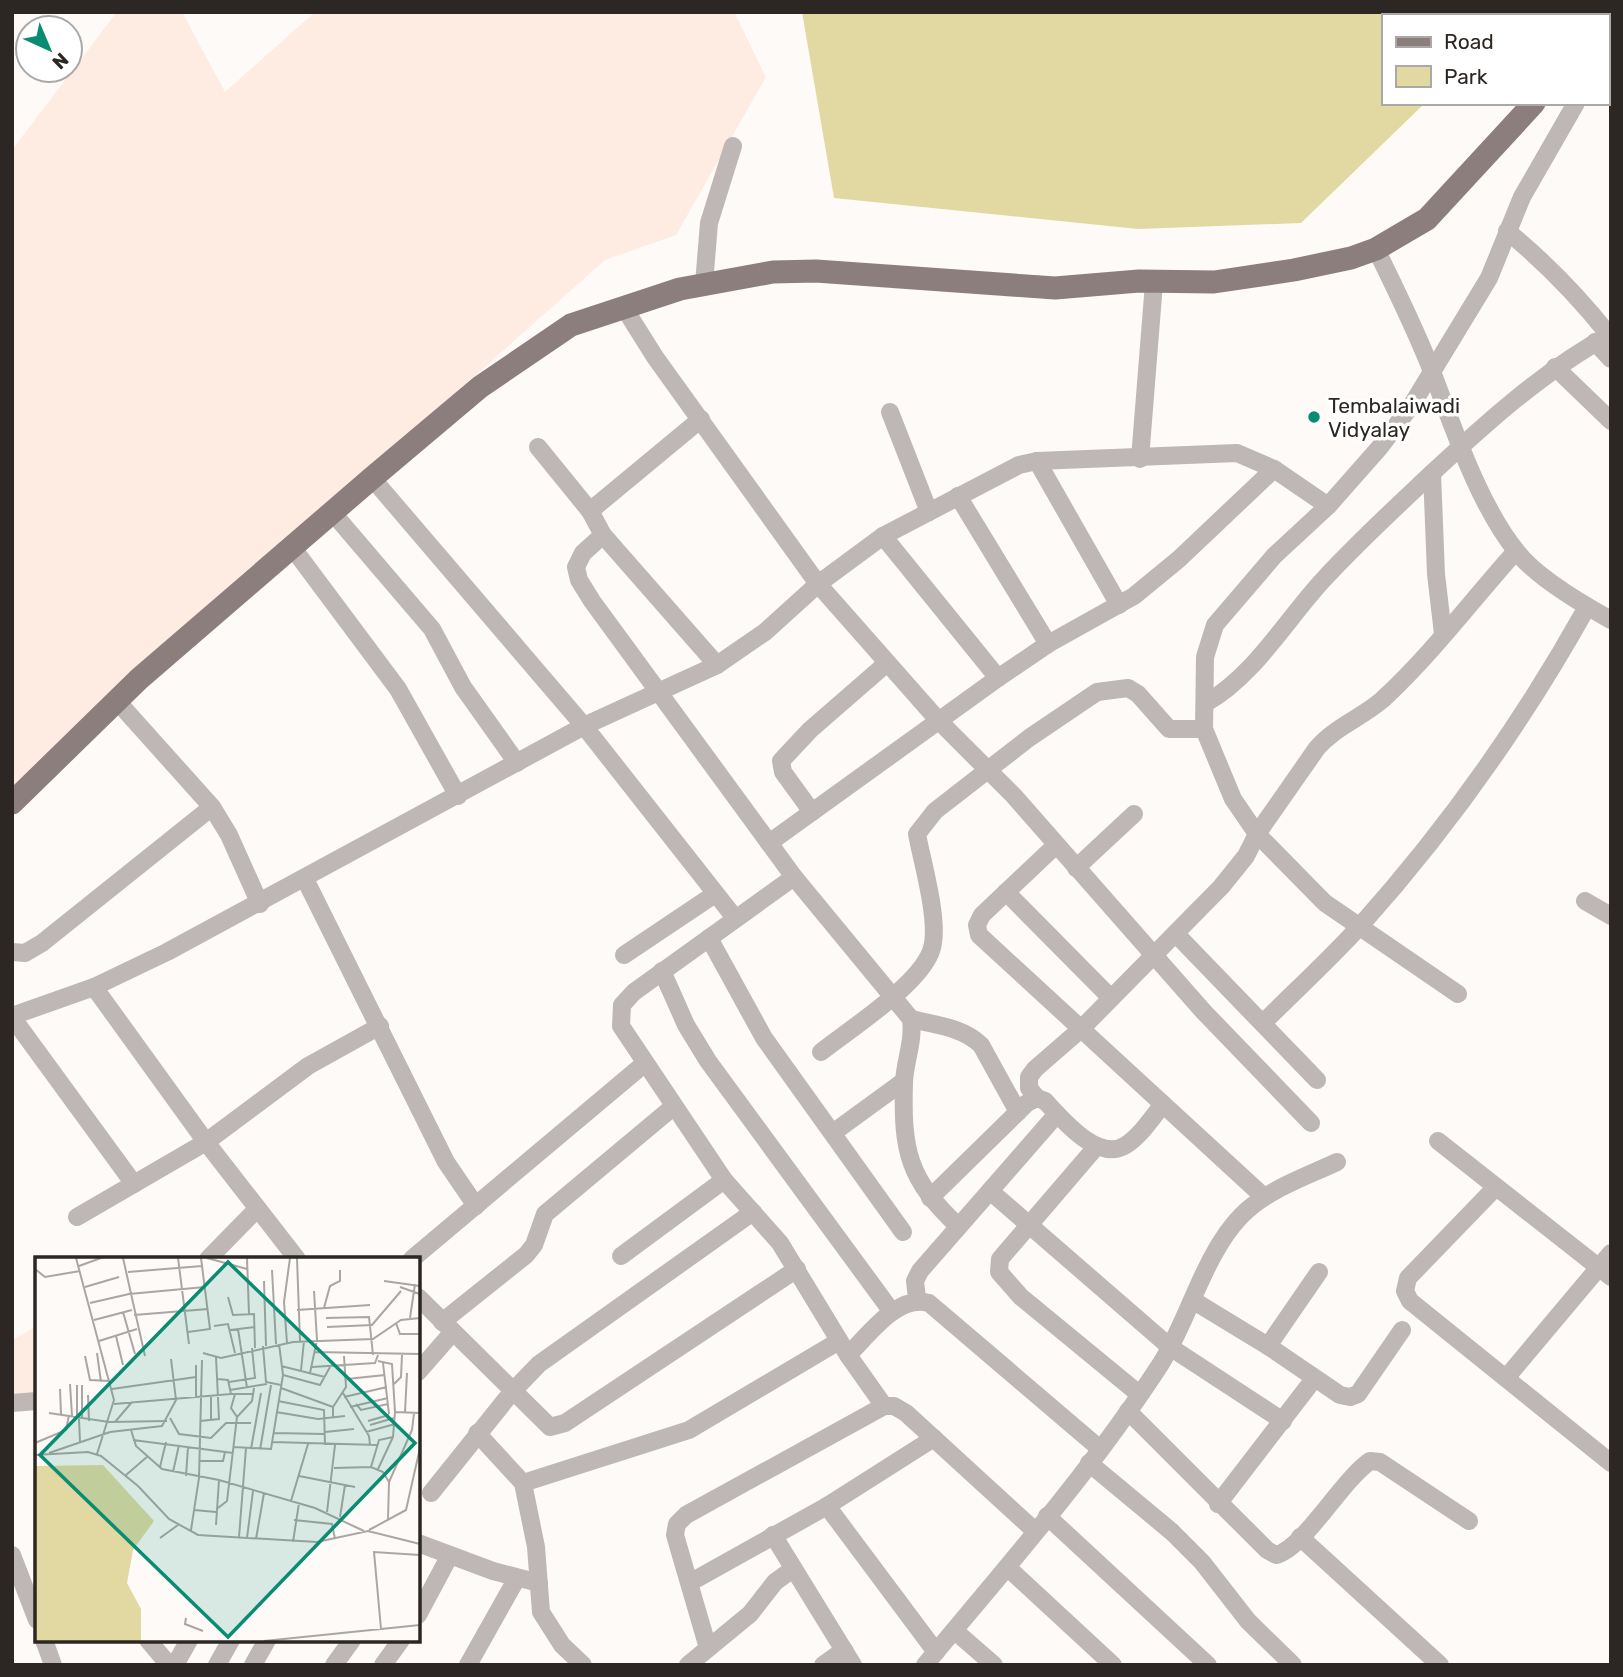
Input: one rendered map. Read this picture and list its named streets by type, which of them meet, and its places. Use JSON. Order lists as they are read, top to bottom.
{
  "places": ["Tembalaiwadi Vidyalay"],
  "legend": ["Road", "Park"],
  "north": "bottom right"
}
